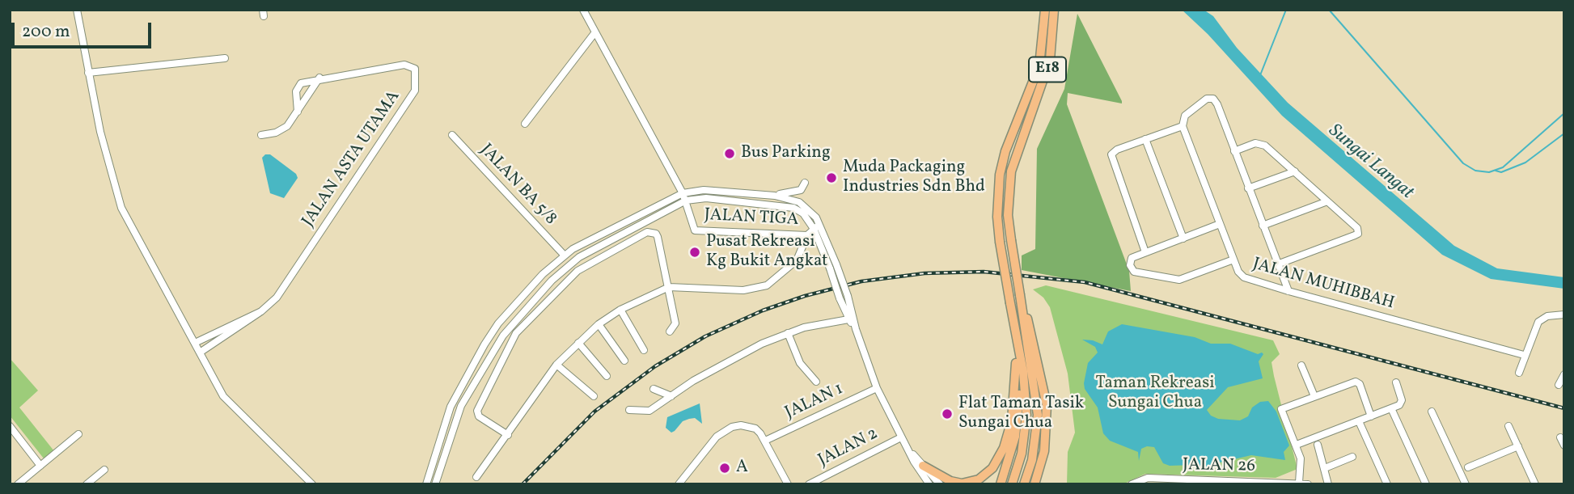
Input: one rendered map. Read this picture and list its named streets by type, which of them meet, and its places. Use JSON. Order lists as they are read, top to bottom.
{
  "streets": {
    "highway": ["E18"],
    "street": [
      "JALAN ASTA UTAMA",
      "JALAN BA 5/8",
      "JALAN TIGA",
      "JALAN MUHIBBAH",
      "JALAN 1",
      "JALAN 2",
      "JALAN 26"
    ]
  },
  "water": ["Sungai Langat"],
  "parks": ["Taman Rekreasi Sungai Chua"],
  "places": [
    "Bus Parking",
    "Muda Packaging Industries Sdn Bhd",
    "Pusat Rekreasi Kg Bukit Angkat",
    "Flat Taman Tasik Sungai Chua",
    "A"
  ],
  "scale_bar": "200 m"
}
